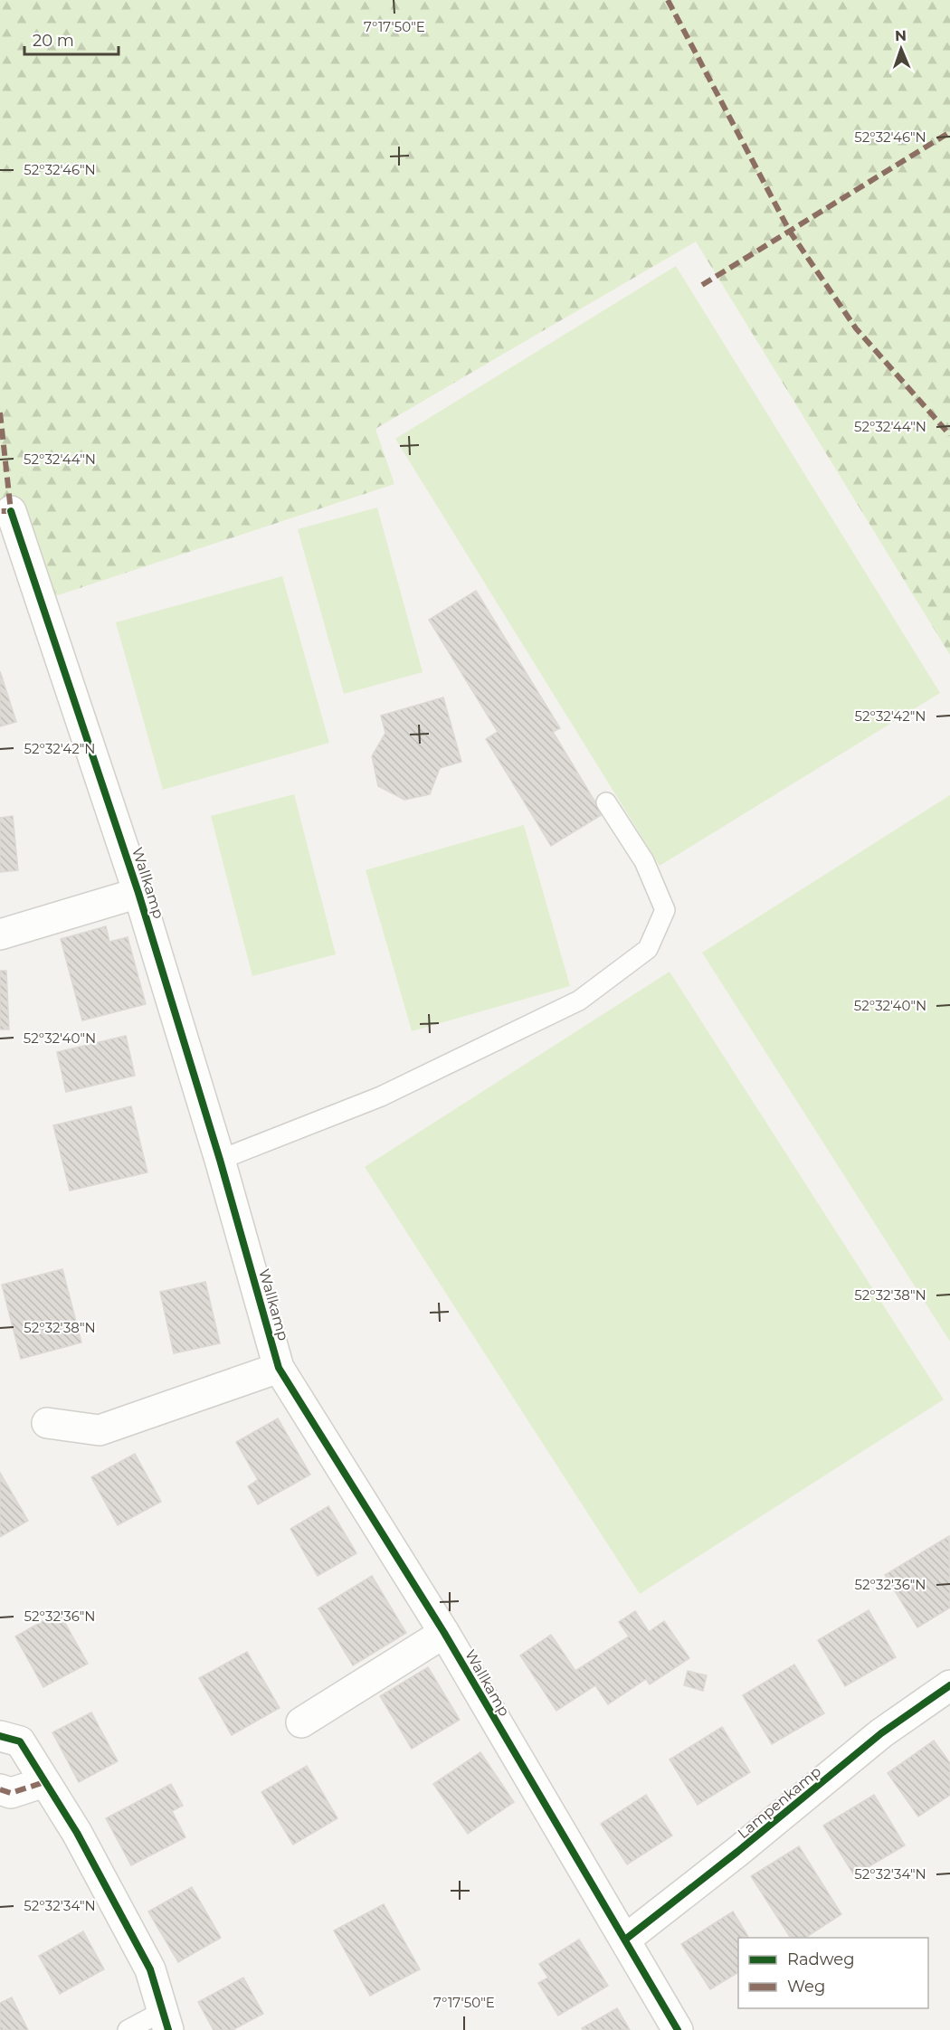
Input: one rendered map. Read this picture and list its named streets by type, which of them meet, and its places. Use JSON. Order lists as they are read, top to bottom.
{
  "streets": {
    "street": ["Wallkamp", "Lampenkamp"]
  },
  "crossings": [
    ["Wallkamp", "Lampenkamp"]
  ],
  "legend": ["Radweg", "Weg"],
  "scale_bar": "20 m",
  "north": "top",
  "coordinates": [
    "7°17'50\"E",
    "52°32'46\"N",
    "52°32'44\"N",
    "52°32'42\"N",
    "52°32'40\"N",
    "52°32'38\"N",
    "52°32'36\"N",
    "52°32'34\"N"
  ]
}
